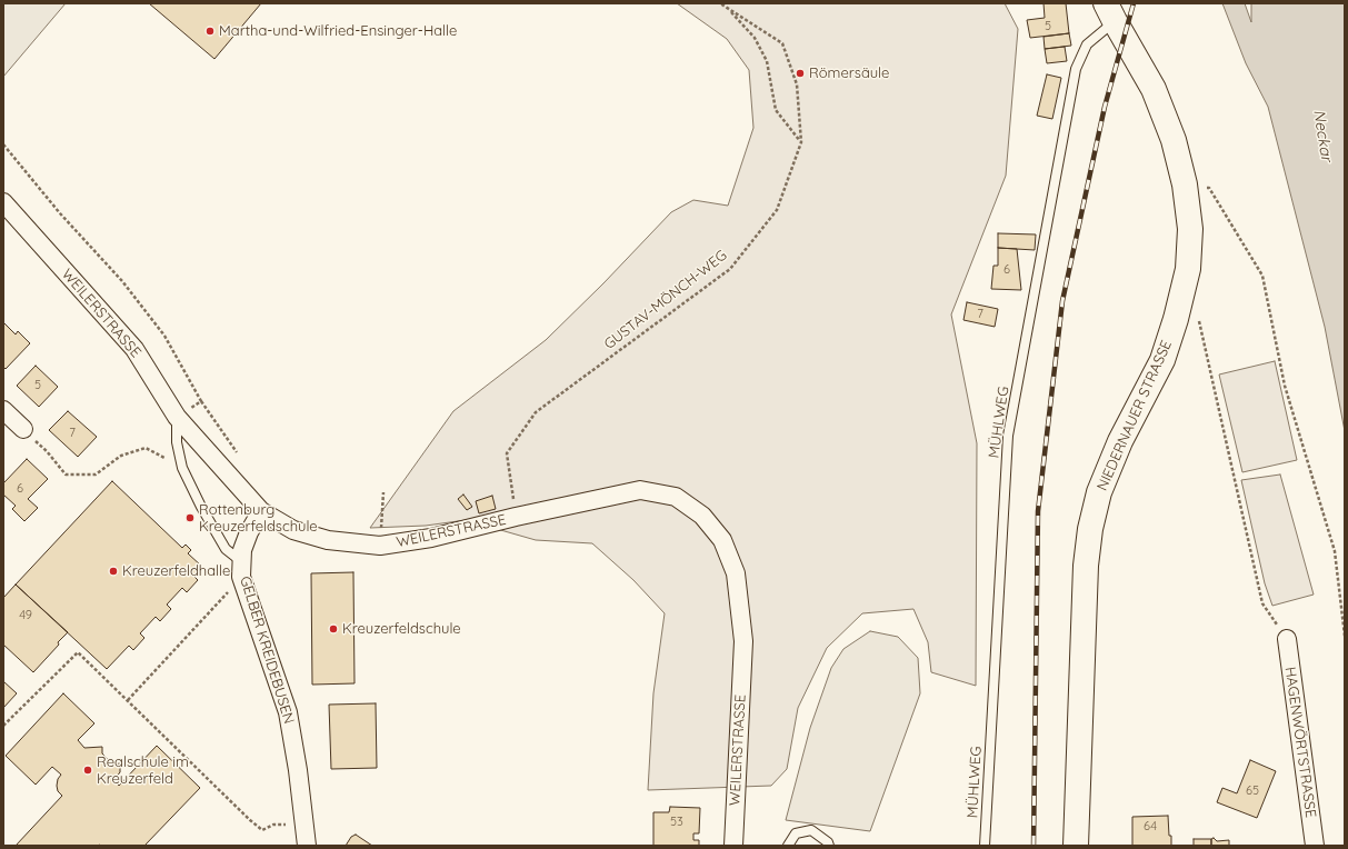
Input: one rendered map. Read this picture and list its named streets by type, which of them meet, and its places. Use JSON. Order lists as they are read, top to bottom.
{
  "streets": {
    "main road": ["NIEDERNAUER STRASSE"],
    "street": ["WEILERSTRASSE", "GELBER KREIDEBUSEN", "HAGENWÖRTSTRASSE"],
    "lane": ["MÜHLWEG"],
    "path": ["GUSTAV-MÖNCH-WEG"]
  },
  "crossings": [
    ["GUSTAV-MÖNCH-WEG", "WEILERSTRASSE"],
    ["WEILERSTRASSE", "GELBER KREIDEBUSEN"],
    ["NIEDERNAUER STRASSE", "MÜHLWEG"]
  ],
  "water": ["Neckar"],
  "places": [
    "Martha-und-Wilfried-Ensinger-Halle",
    "Römersäule",
    "Rottenburg Kreuzerfeldschule",
    "Kreuzerfeldhalle",
    "Kreuzerfeldschule",
    "Realschule im Kreuzerfeld"
  ],
  "house_numbers": [
    "5",
    "6",
    "7",
    "5",
    "7",
    "6",
    "49",
    "65",
    "53",
    "64"
  ]
}
